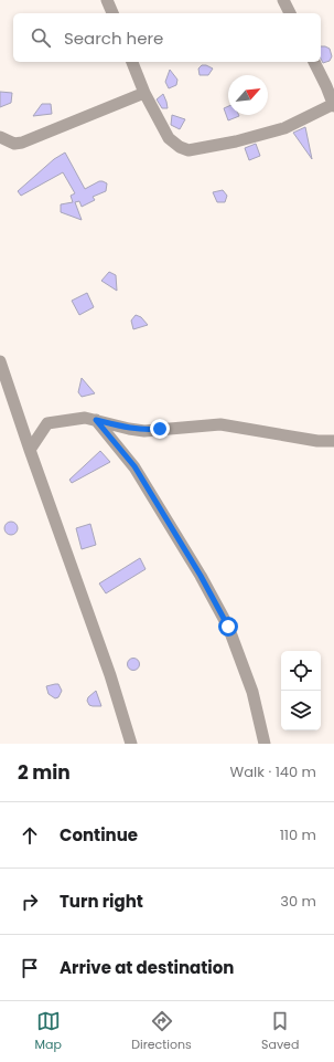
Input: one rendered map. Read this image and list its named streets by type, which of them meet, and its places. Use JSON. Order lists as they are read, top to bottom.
{
  "north": "top right",
  "page": {
    "search": "Search here",
    "heading": ["2 min", "Walk · 140 m"],
    "list": [
      ["Continue", "110 m"],
      ["Turn right", "30 m"],
      "Arrive at destination"
    ],
    "nav": ["Map", "Directions", "Saved"]
  }
}
